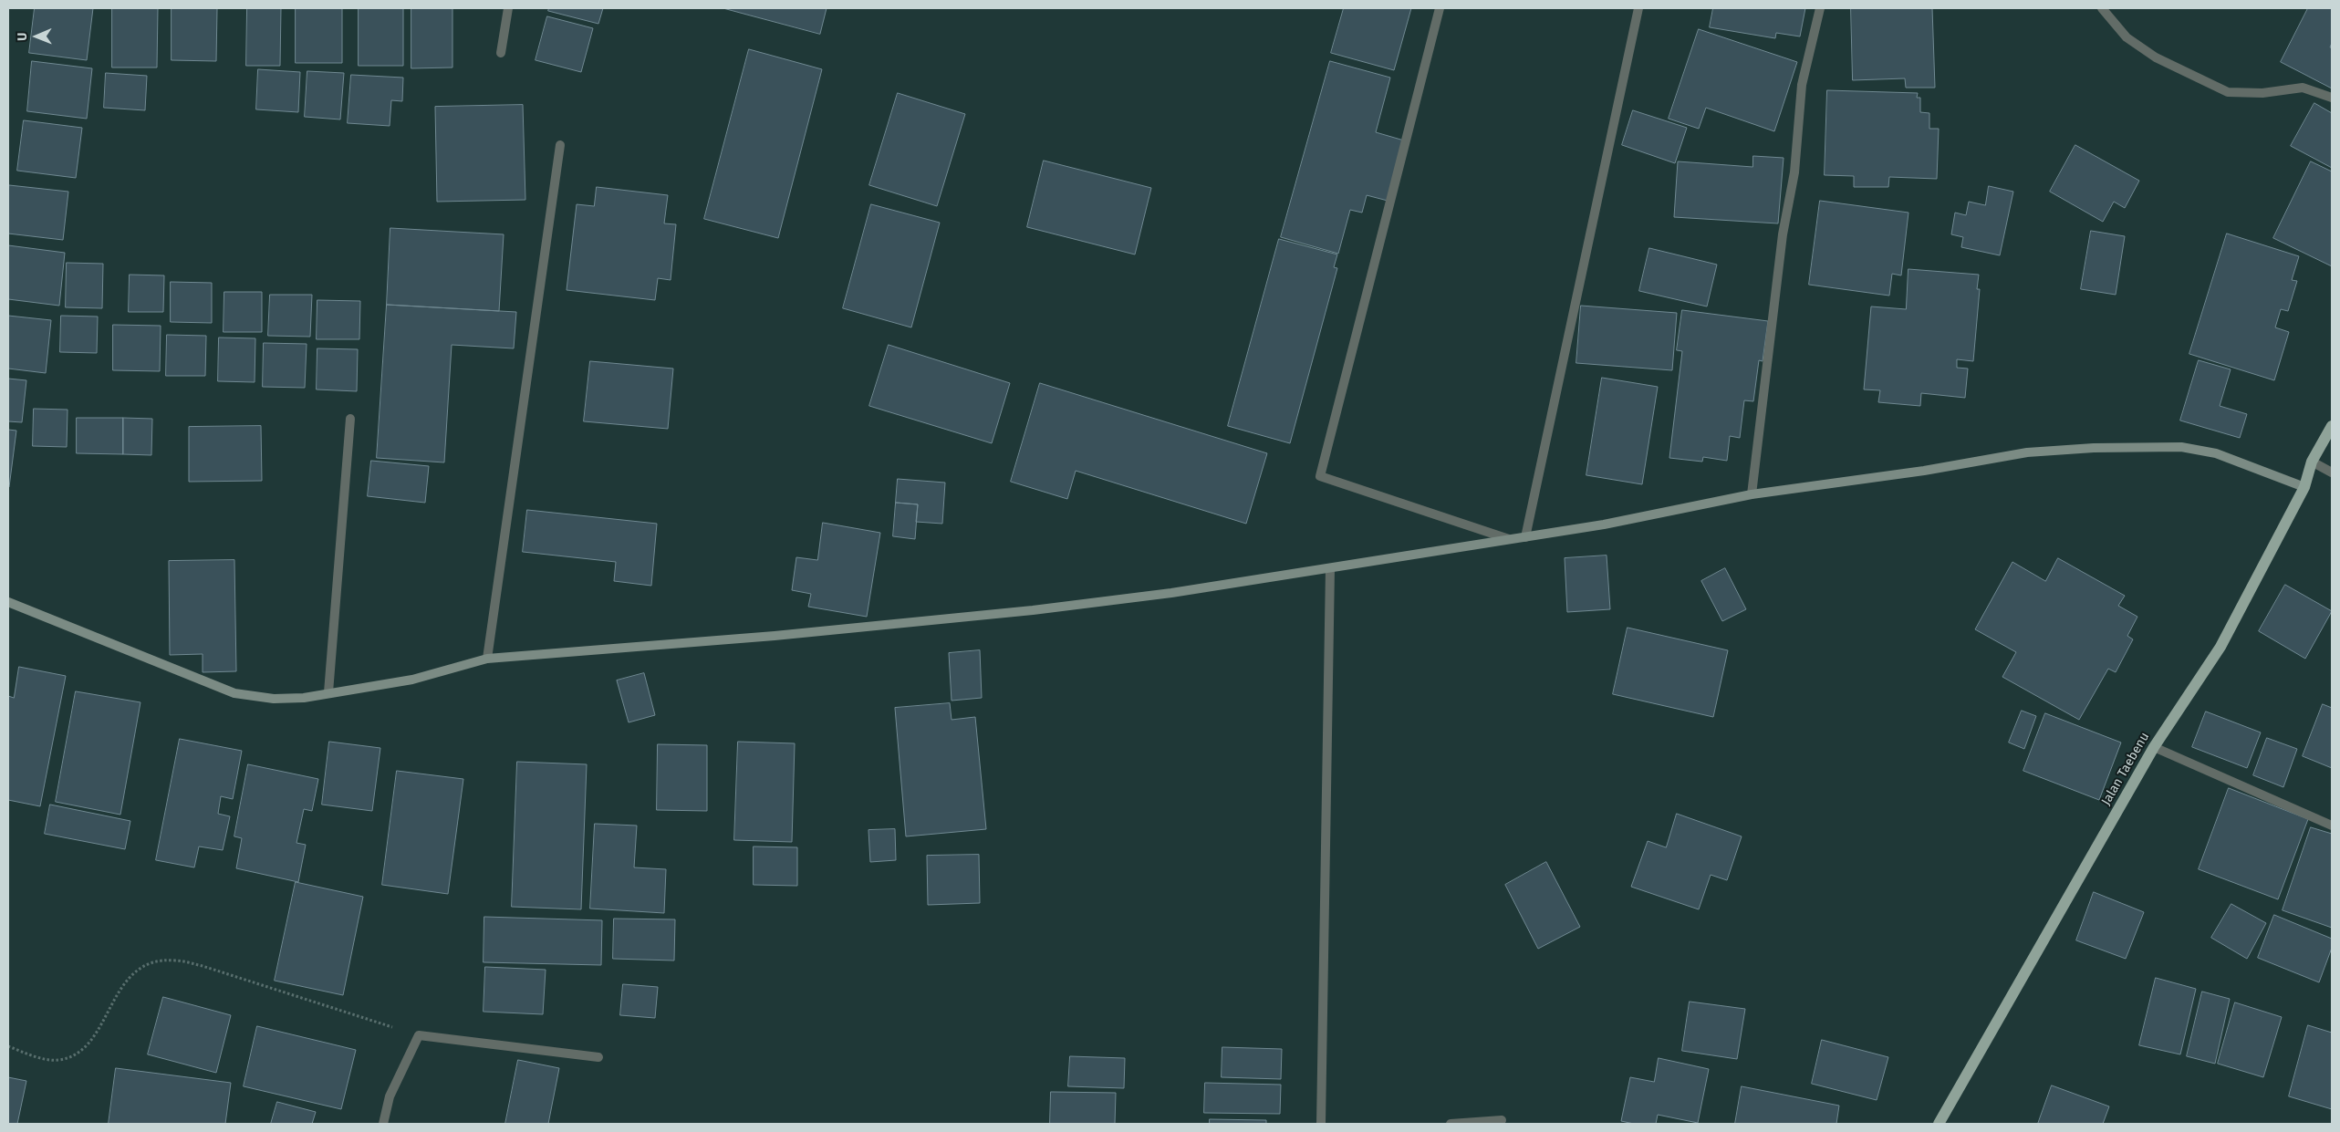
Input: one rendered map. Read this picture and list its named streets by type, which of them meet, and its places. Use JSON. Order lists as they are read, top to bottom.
{
  "streets": {
    "main road": ["Jalan Taebenu"]
  },
  "north": "left"
}
